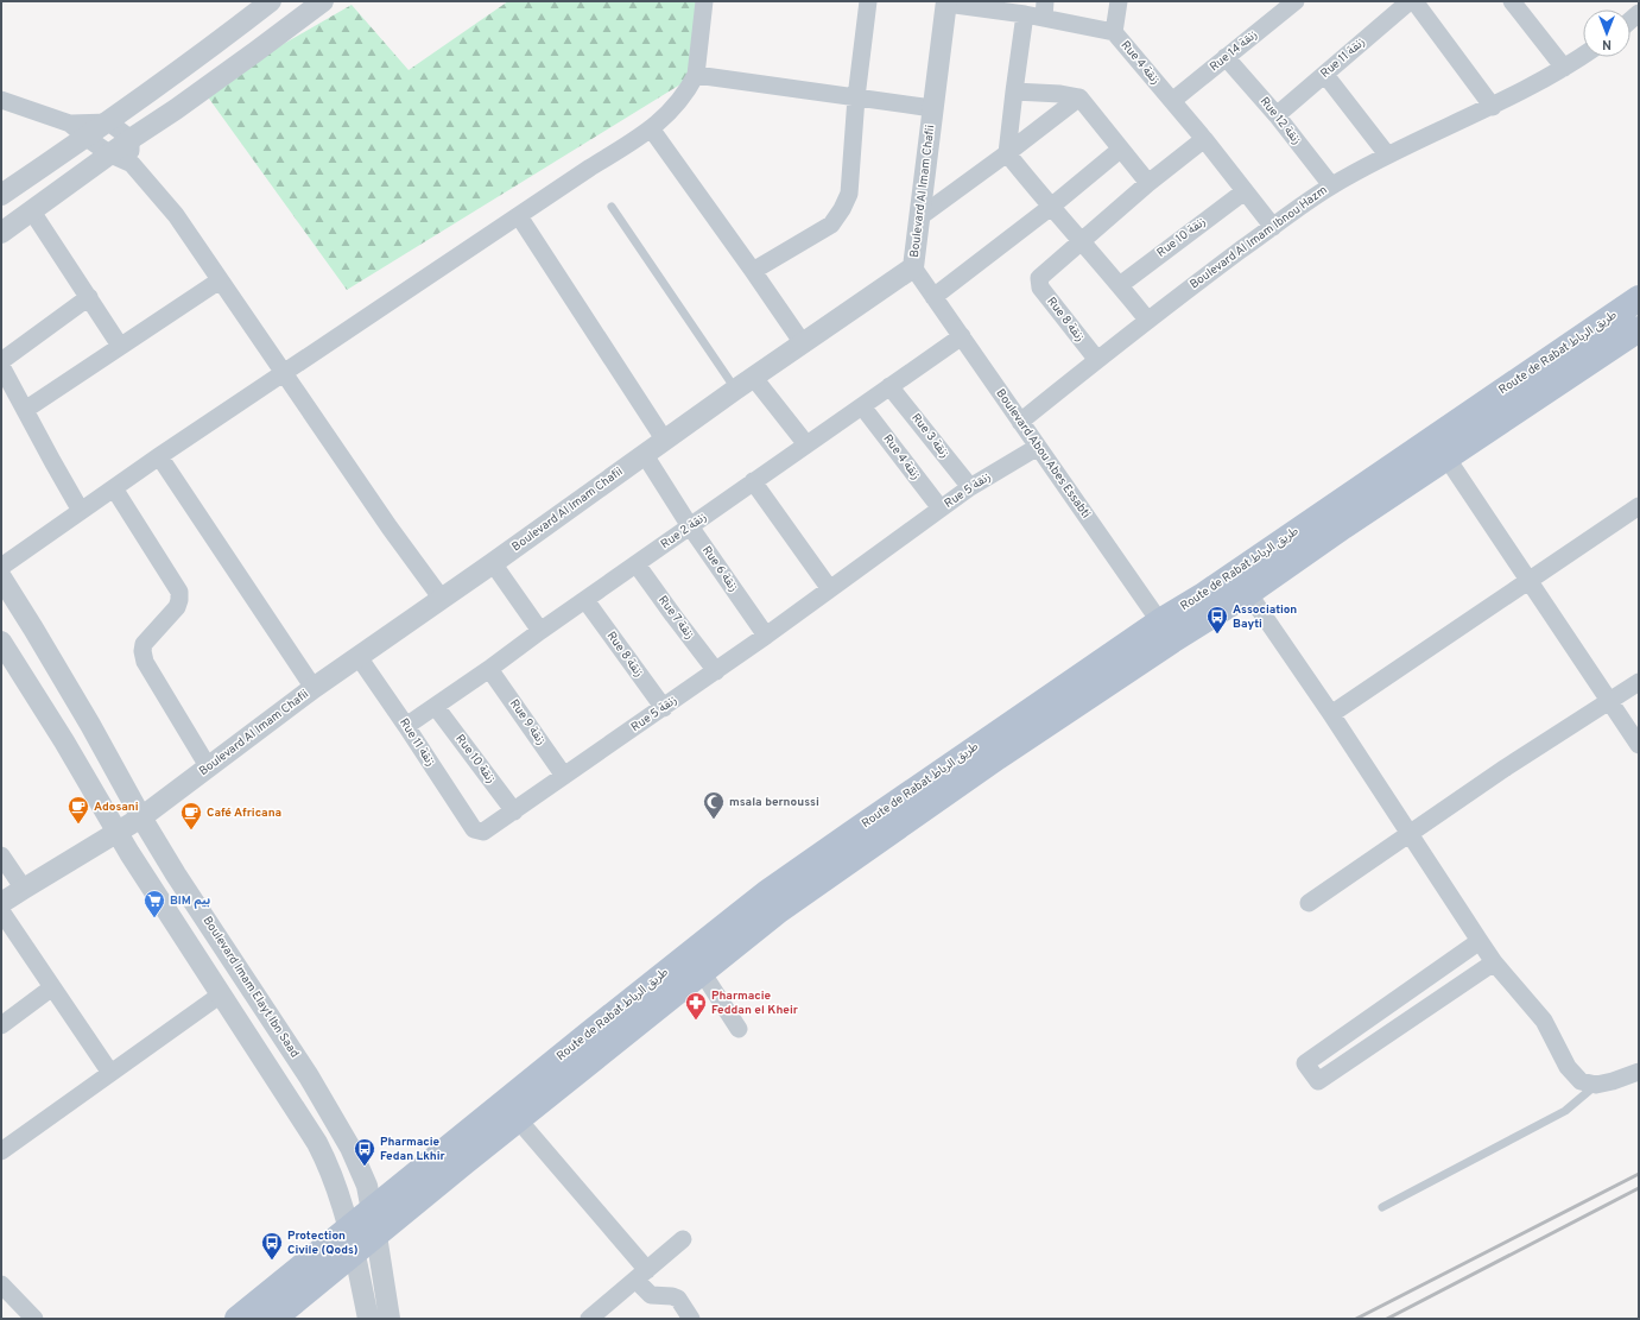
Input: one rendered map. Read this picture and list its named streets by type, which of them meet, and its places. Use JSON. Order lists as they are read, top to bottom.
{
  "streets": {
    "main road": ["Route de Rabat طريق الرباط"],
    "street": [
      "Rue 14 زنقة",
      "Rue 11 زنقة",
      "Rue 4 زنقة",
      "Rue 12 زنقة",
      "Boulevard Al Imam Chafii",
      "Rue 10 زنقة",
      "Boulevard Al Imam Ibnou Hazm",
      "Rue 8 زنقة",
      "Rue 3 زنقة",
      "Boulevard Abou Abes Essabti",
      "Rue 5 زنقة",
      "Rue 2 زنقة",
      "Rue 6 زنقة",
      "Rue 7 زنقة",
      "Rue 9 زنقة",
      "Boulevard Imam Elayt Ibn Saad"
    ]
  },
  "crossings": [
    ["Rue 14 زنقة", "Rue 4 زنقة"],
    ["Rue 14 زنقة", "Rue 12 زنقة"],
    ["Rue 11 زنقة", "Rue 12 زنقة"],
    ["Rue 11 زنقة", "Boulevard Al Imam Chafii"],
    ["Rue 11 زنقة", "Rue 5 زنقة"],
    ["Rue 11 زنقة", "Rue 2 زنقة"],
    ["Rue 4 زنقة", "Boulevard Al Imam Chafii"],
    ["Rue 4 زنقة", "Rue 10 زنقة"],
    ["Rue 4 زنقة", "Boulevard Al Imam Ibnou Hazm"],
    ["Rue 4 زنقة", "Rue 5 زنقة"],
    ["Rue 4 زنقة", "Rue 2 زنقة"],
    ["Rue 12 زنقة", "Boulevard Al Imam Ibnou Hazm"],
    ["Boulevard Al Imam Chafii", "Boulevard Abou Abes Essabti"],
    ["Boulevard Al Imam Chafii", "Rue 6 زنقة"],
    ["Boulevard Al Imam Chafii", "Boulevard Imam Elayt Ibn Saad"],
    ["Rue 10 زنقة", "Rue 5 زنقة"],
    ["Rue 10 زنقة", "Rue 2 زنقة"],
    ["Boulevard Al Imam Ibnou Hazm", "Rue 8 زنقة"],
    ["Boulevard Al Imam Ibnou Hazm", "Boulevard Abou Abes Essabti"],
    ["Rue 8 زنقة", "Rue 5 زنقة"],
    ["Rue 8 زنقة", "Rue 2 زنقة"],
    ["Route de Rabat طريق الرباط", "Boulevard Abou Abes Essabti"],
    ["Route de Rabat طريق الرباط", "Boulevard Imam Elayt Ibn Saad"],
    ["Rue 3 زنقة", "Rue 5 زنقة"],
    ["Rue 3 زنقة", "Rue 2 زنقة"],
    ["Boulevard Abou Abes Essabti", "Rue 5 زنقة"],
    ["Boulevard Abou Abes Essabti", "Rue 2 زنقة"],
    ["Rue 5 زنقة", "Rue 6 زنقة"],
    ["Rue 5 زنقة", "Rue 7 زنقة"],
    ["Rue 5 زنقة", "Rue 9 زنقة"],
    ["Rue 2 زنقة", "Rue 6 زنقة"],
    ["Rue 2 زنقة", "Rue 7 زنقة"],
    ["Rue 2 زنقة", "Rue 9 زنقة"]
  ],
  "places": {
    "bus stop": ["Association Bayti", "Pharmacie Fedan Lkhir", "Protection Civile (Qods)"],
    "mosque": ["msala bernoussi"],
    "cafe": ["Adosani", "Café Africana"],
    "supermarket": ["BIM بيم"],
    "pharmacy": ["Pharmacie Feddan el Kheir"]
  },
  "north": "bottom"
}
